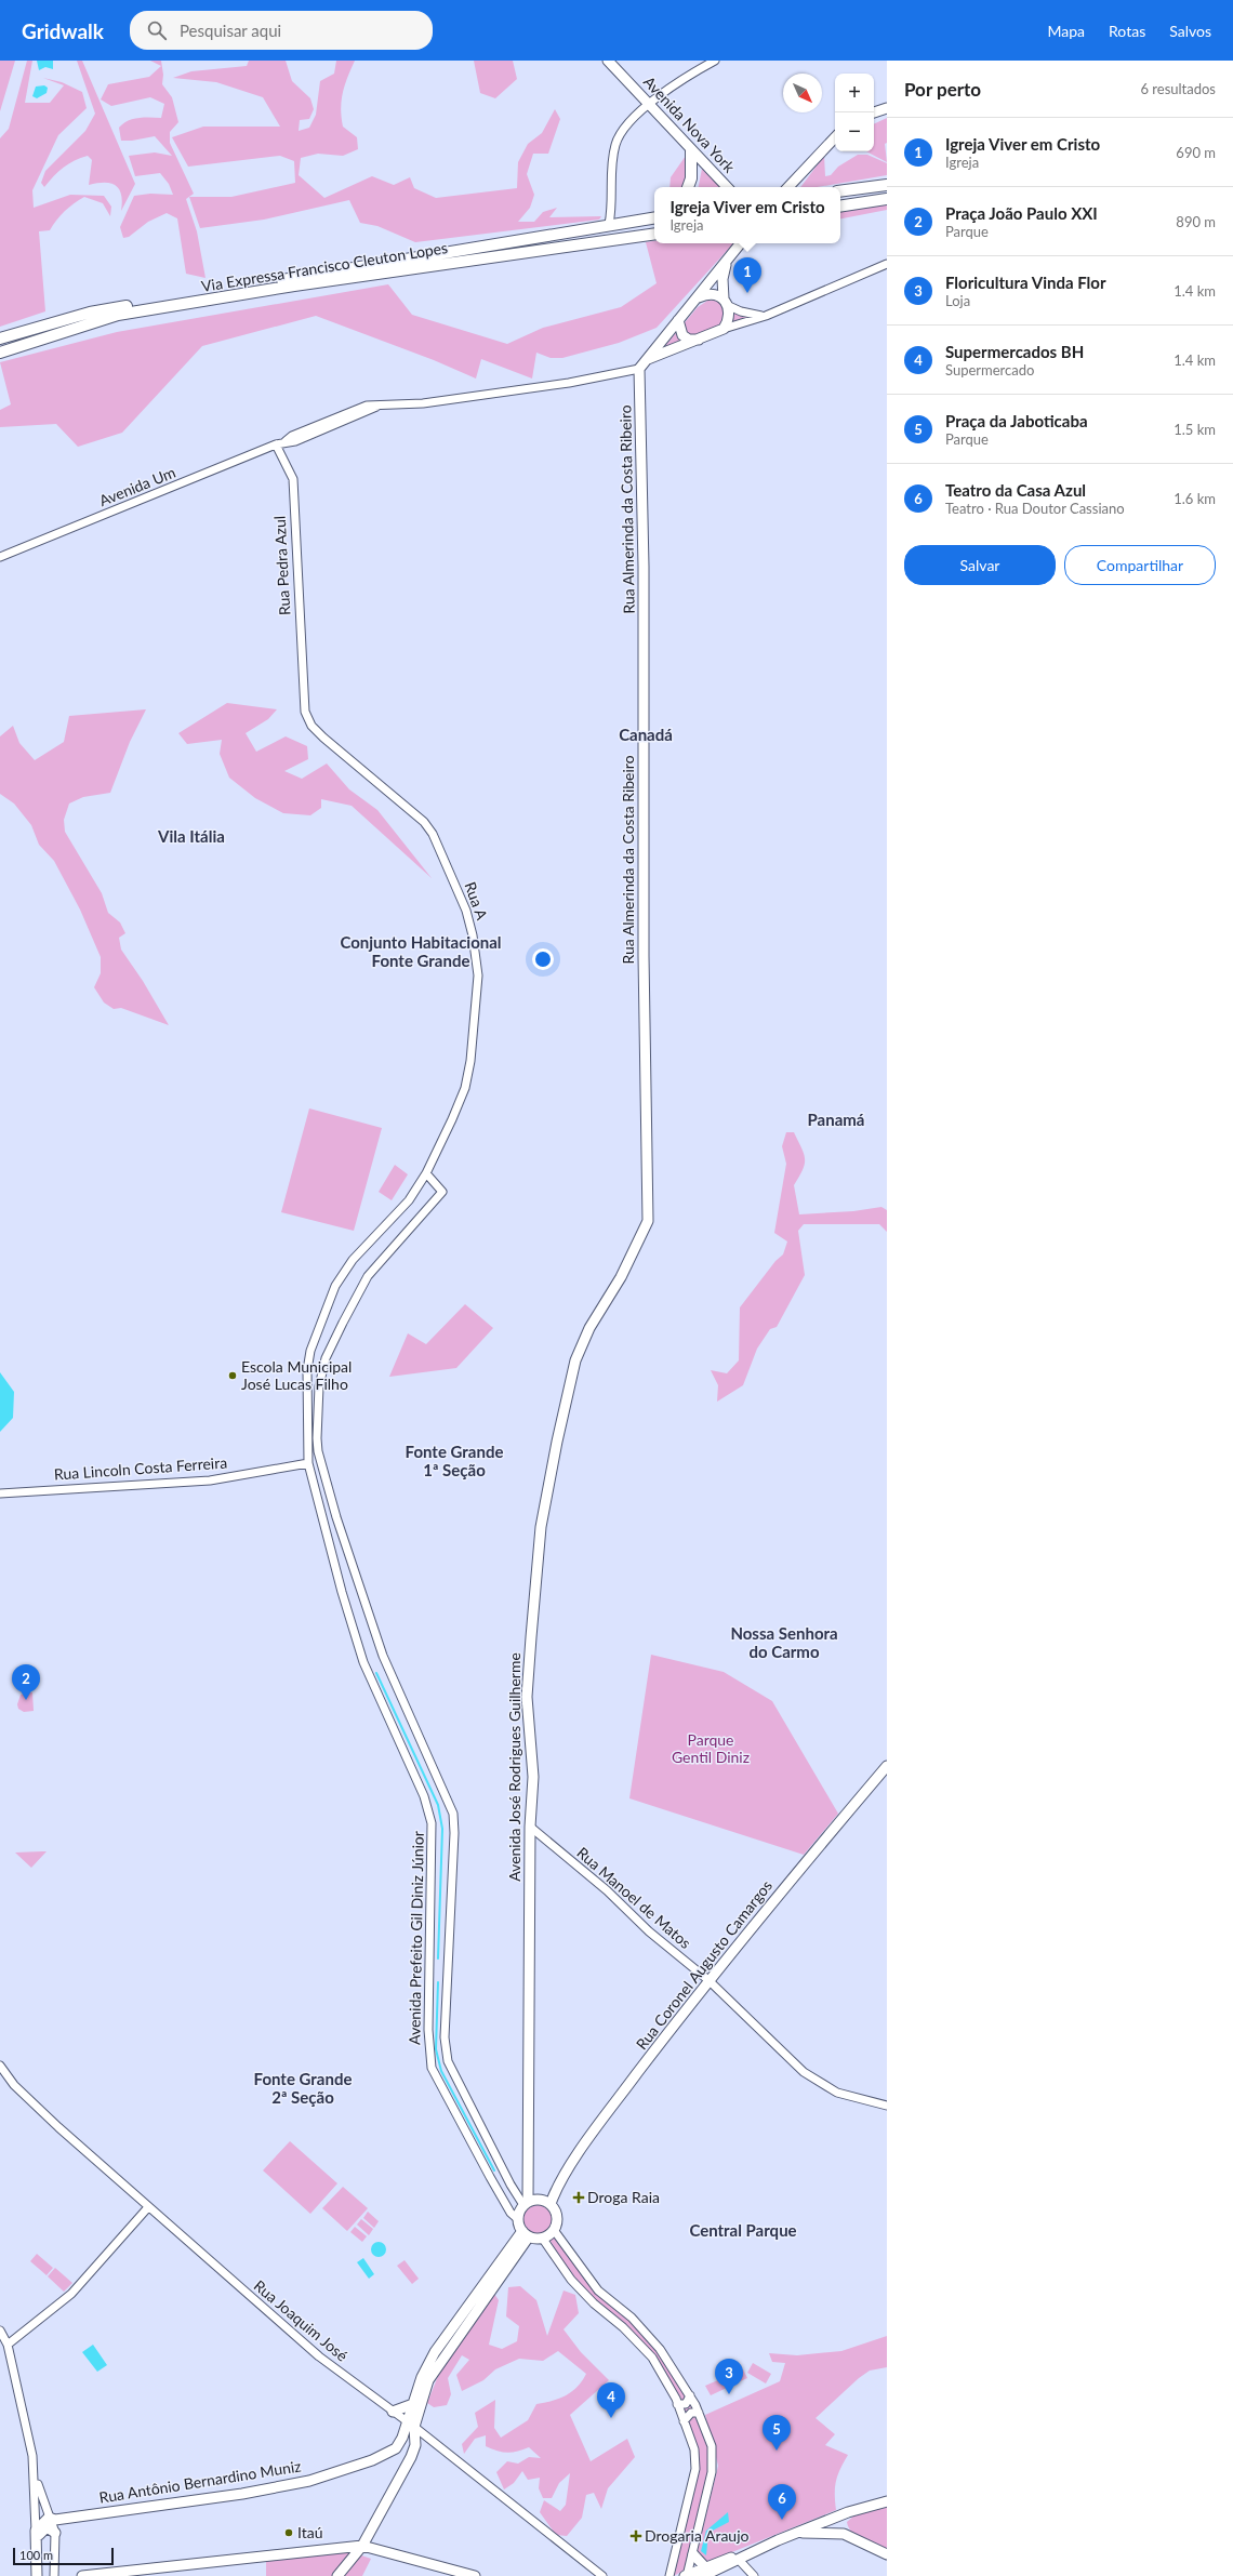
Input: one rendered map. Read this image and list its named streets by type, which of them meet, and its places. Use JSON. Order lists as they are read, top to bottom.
{
  "streets": {
    "highway": ["Via Expressa Francisco Cleuton Lopes"],
    "main road": [
      "Avenida Nova York",
      "Rua Almerinda da Costa Ribeiro",
      "Avenida José Rodrigues Guilherme",
      "Rua Coronel Augusto Camargos",
      "Rua Antônio Bernardino Muniz"
    ],
    "street": [
      "Avenida Um",
      "Rua Pedra Azul",
      "Rua A",
      "Rua Lincoln Costa Ferreira",
      "Rua Manoel de Matos",
      "Avenida Prefeito Gil Diniz Júnior",
      "Rua Joaquim José"
    ]
  },
  "crossings": [
    ["Avenida Um", "Rua Almerinda da Costa Ribeiro"],
    ["Avenida Um", "Rua Pedra Azul"],
    ["Rua Almerinda da Costa Ribeiro", "Avenida José Rodrigues Guilherme"],
    ["Rua Pedra Azul", "Rua A"],
    ["Rua A", "Avenida Prefeito Gil Diniz Júnior"],
    ["Rua Lincoln Costa Ferreira", "Avenida Prefeito Gil Diniz Júnior"],
    ["Avenida José Rodrigues Guilherme", "Rua Manoel de Matos"],
    ["Avenida José Rodrigues Guilherme", "Avenida Prefeito Gil Diniz Júnior"],
    ["Avenida José Rodrigues Guilherme", "Rua Coronel Augusto Camargos"],
    ["Rua Manoel de Matos", "Rua Coronel Augusto Camargos"],
    ["Avenida Prefeito Gil Diniz Júnior", "Rua Coronel Augusto Camargos"]
  ],
  "districts": [
    "Canadá",
    "Vila Itália",
    "Conjunto Habitacional Fonte Grande",
    "Panamá",
    "Fonte Grande 1ª Seção",
    "Nossa Senhora do Carmo",
    "Fonte Grande 2ª Seção",
    "Central Parque"
  ],
  "parks": ["Parque Gentil Diniz"],
  "places": {
    "other": ["Escola Municipal José Lucas Filho", "Itaú"],
    "health": ["Droga Raia", "Drogaria Araujo"]
  },
  "scale_bar": "100 m",
  "north": "bottom right",
  "page": {
    "header": "Gridwalk",
    "search": "Pesquisar aqui",
    "nav": ["Mapa", "Rotas", "Salvos"],
    "heading": ["Por perto", "6 resultados"],
    "map_buttons": ["+", "−"],
    "list": [
      {
        "mark": "1",
        "name": "Igreja Viver em Cristo",
        "note": "Igreja",
        "value": "690 m"
      },
      {
        "mark": "2",
        "name": "Praça João Paulo XXI",
        "note": "Parque",
        "value": "890 m"
      },
      {
        "mark": "3",
        "name": "Floricultura Vinda Flor",
        "note": "Loja",
        "value": "1.4 km"
      },
      {
        "mark": "4",
        "name": "Supermercados BH",
        "note": "Supermercado",
        "value": "1.4 km"
      },
      {
        "mark": "5",
        "name": "Praça da Jaboticaba",
        "note": "Parque",
        "value": "1.5 km"
      },
      {
        "mark": "6",
        "name": "Teatro da Casa Azul",
        "note": "Teatro · Rua Doutor Cassiano",
        "value": "1.6 km"
      }
    ],
    "popup": ["Igreja Viver em Cristo", "Igreja"],
    "pins": [
      "1",
      "2",
      "3",
      "4",
      "5",
      "6"
    ],
    "buttons": ["Salvar", "Compartilhar"],
    "scale": "100 m"
  }
}
